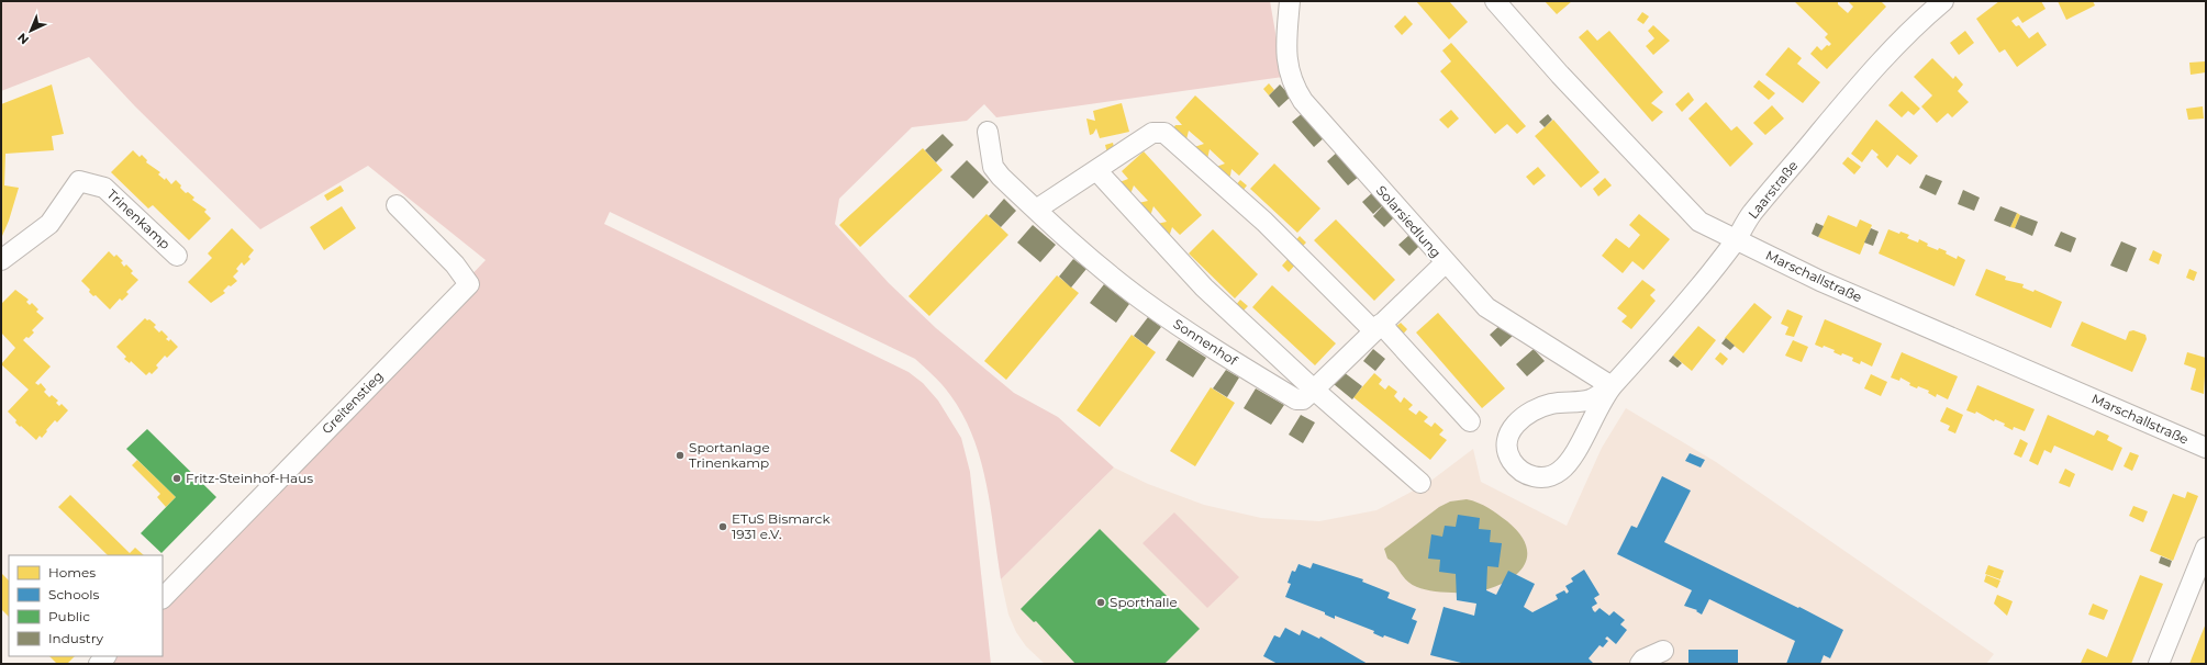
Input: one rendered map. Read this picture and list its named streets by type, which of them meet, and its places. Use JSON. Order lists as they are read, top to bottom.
{
  "streets": {
    "street": [
      "Laarstraße",
      "Trinenkamp",
      "Solarsiedlung",
      "Marschallstraße",
      "Sonnenhof",
      "Greitenstieg"
    ]
  },
  "crossings": [
    ["Laarstraße", "Solarsiedlung"],
    ["Laarstraße", "Marschallstraße"],
    ["Solarsiedlung", "Sonnenhof"]
  ],
  "places": [
    "Sportanlage Trinenkamp",
    "Fritz-Steinhof-Haus",
    "ETuS Bismarck 1931 e.V.",
    "Sporthalle"
  ],
  "legend": [
    "Homes",
    "Schools",
    "Public",
    "Industry"
  ],
  "north": "bottom left"
}
